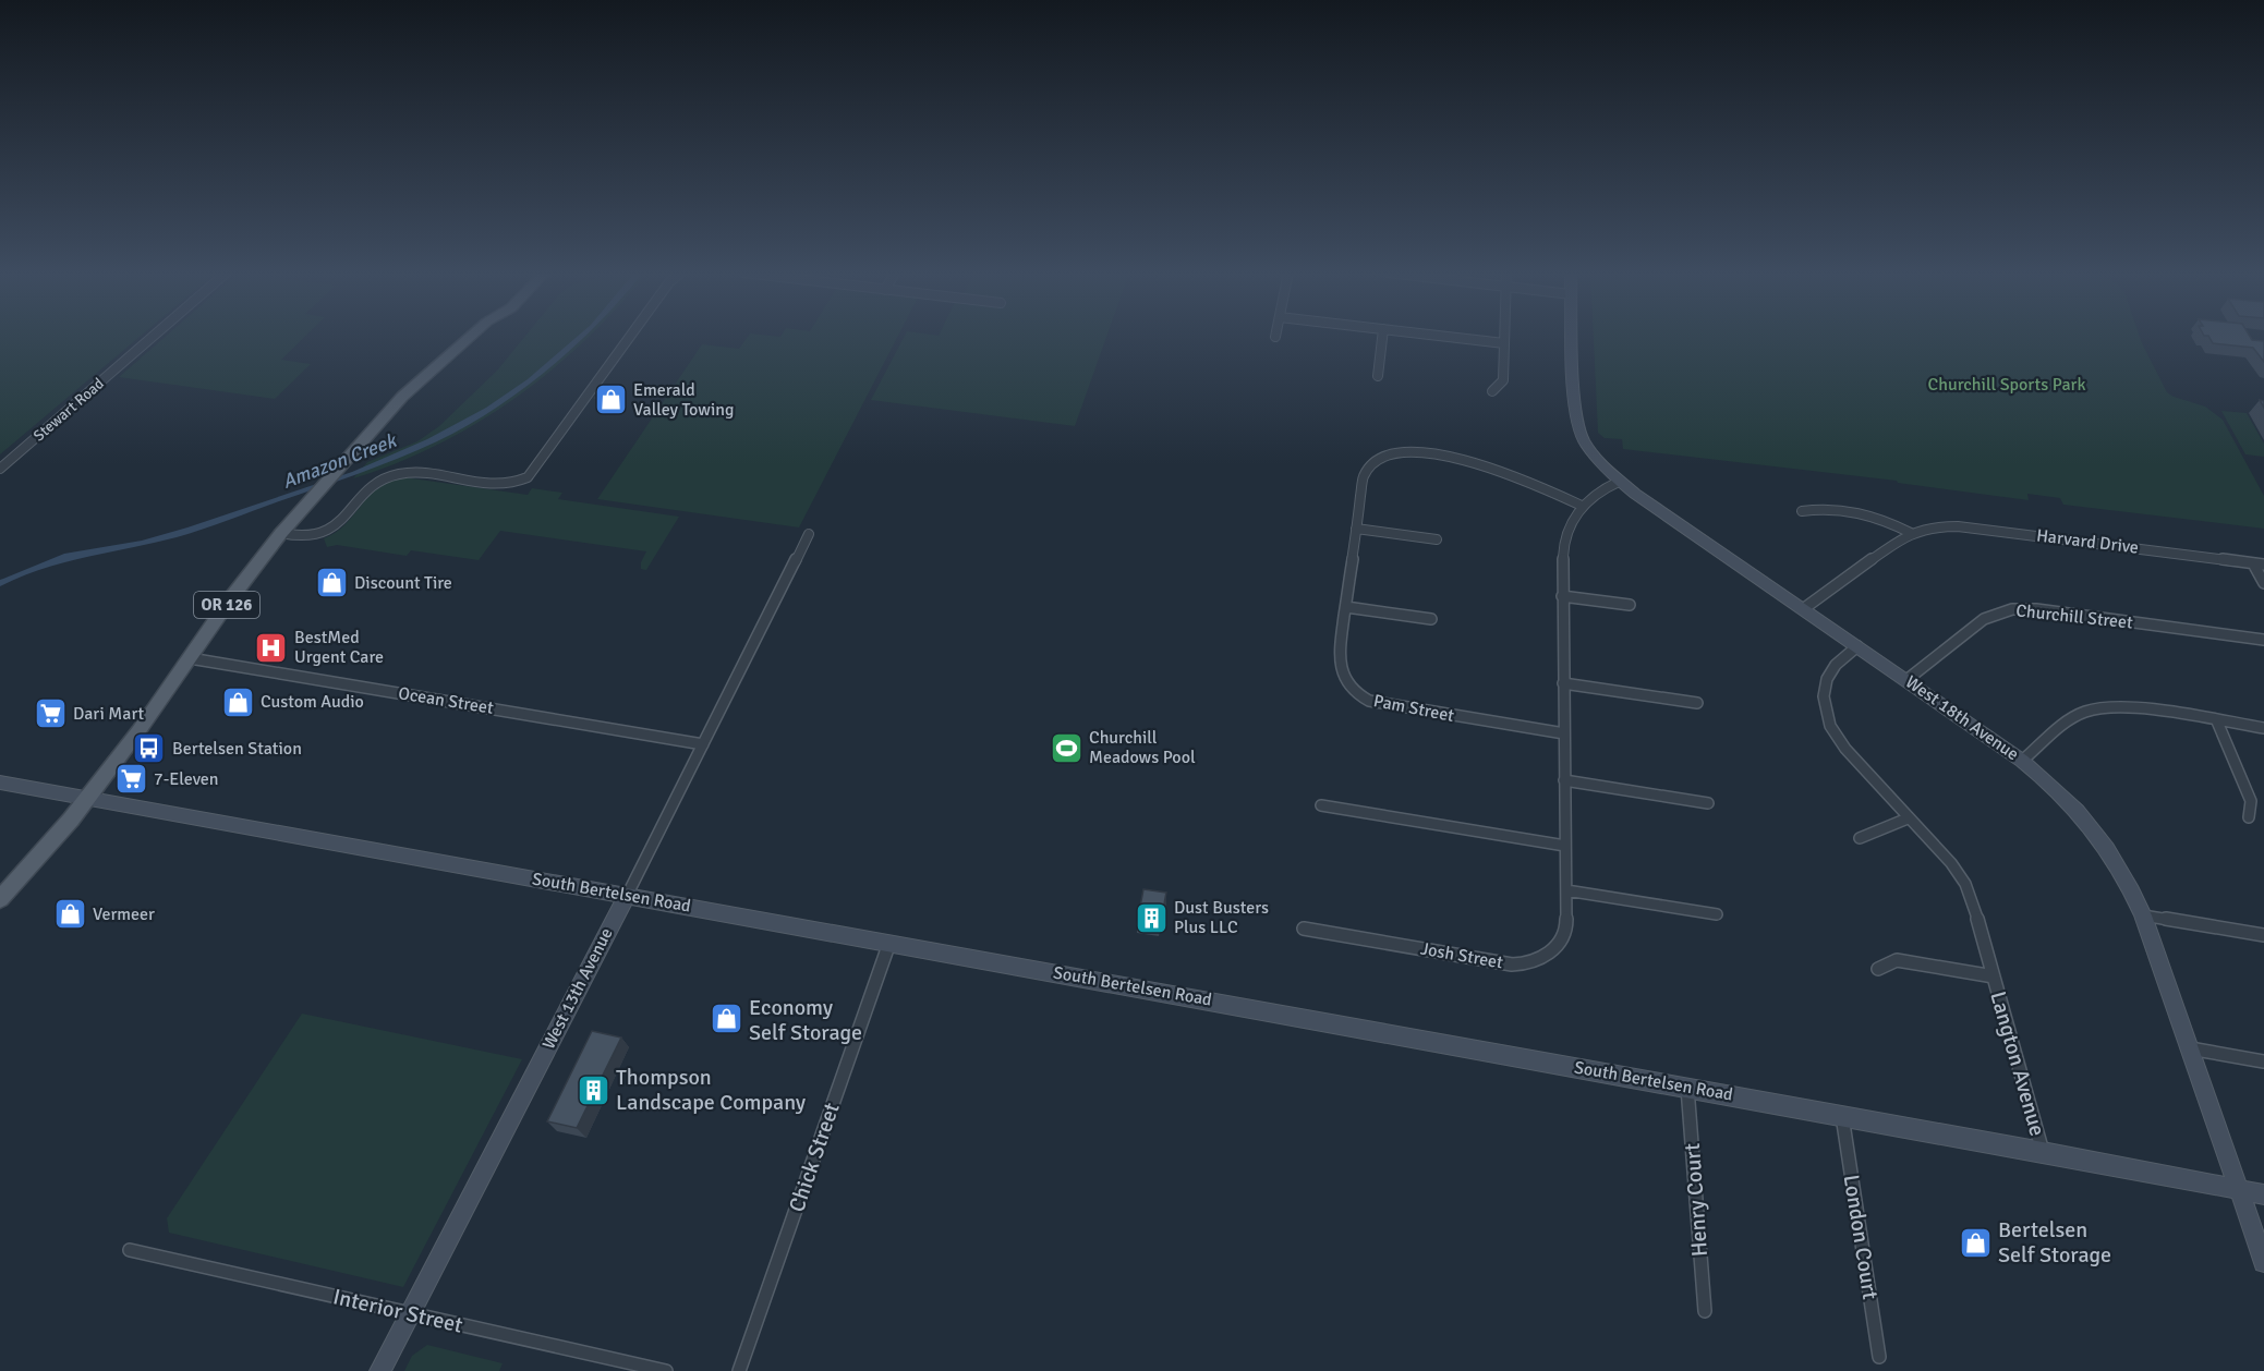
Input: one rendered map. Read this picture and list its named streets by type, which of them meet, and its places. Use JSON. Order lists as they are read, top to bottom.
{
  "streets": {
    "main road": ["OR 126"],
    "street": [
      "Stewart Road",
      "Harvard Drive",
      "Churchill Street",
      "Ocean Street",
      "Pam Street",
      "West 18th Avenue",
      "South Bertelsen Road",
      "Josh Street",
      "West 13th Avenue",
      "Langton Avenue",
      "Chick Street",
      "Henry Court",
      "London Court",
      "Interior Street"
    ]
  },
  "crossings": [
    ["Harvard Drive", "West 18th Avenue"],
    ["OR 126", "Ocean Street"],
    ["OR 126", "South Bertelsen Road"],
    ["Churchill Street", "West 18th Avenue"],
    ["Ocean Street", "West 13th Avenue"],
    ["Pam Street", "Josh Street"],
    ["West 18th Avenue", "South Bertelsen Road"],
    ["West 18th Avenue", "Josh Street"],
    ["West 18th Avenue", "Langton Avenue"],
    ["South Bertelsen Road", "West 13th Avenue"],
    ["South Bertelsen Road", "Langton Avenue"],
    ["South Bertelsen Road", "Chick Street"],
    ["South Bertelsen Road", "Henry Court"],
    ["South Bertelsen Road", "London Court"],
    ["West 13th Avenue", "Interior Street"]
  ],
  "water": ["Amazon Creek"],
  "parks": ["Churchill Sports Park"],
  "places": {
    "shop": [
      "Emerald Valley Towing",
      "Discount Tire",
      "Custom Audio",
      "Vermeer",
      "Economy Self Storage",
      "Bertelsen Self Storage"
    ],
    "hospital": ["BestMed Urgent Care"],
    "supermarket": ["Dari Mart", "7-Eleven"],
    "sports": ["Churchill Meadows Pool"],
    "bus stop": ["Bertelsen Station"],
    "building": ["Dust Busters Plus LLC", "Thompson Landscape Company"]
  }
}
